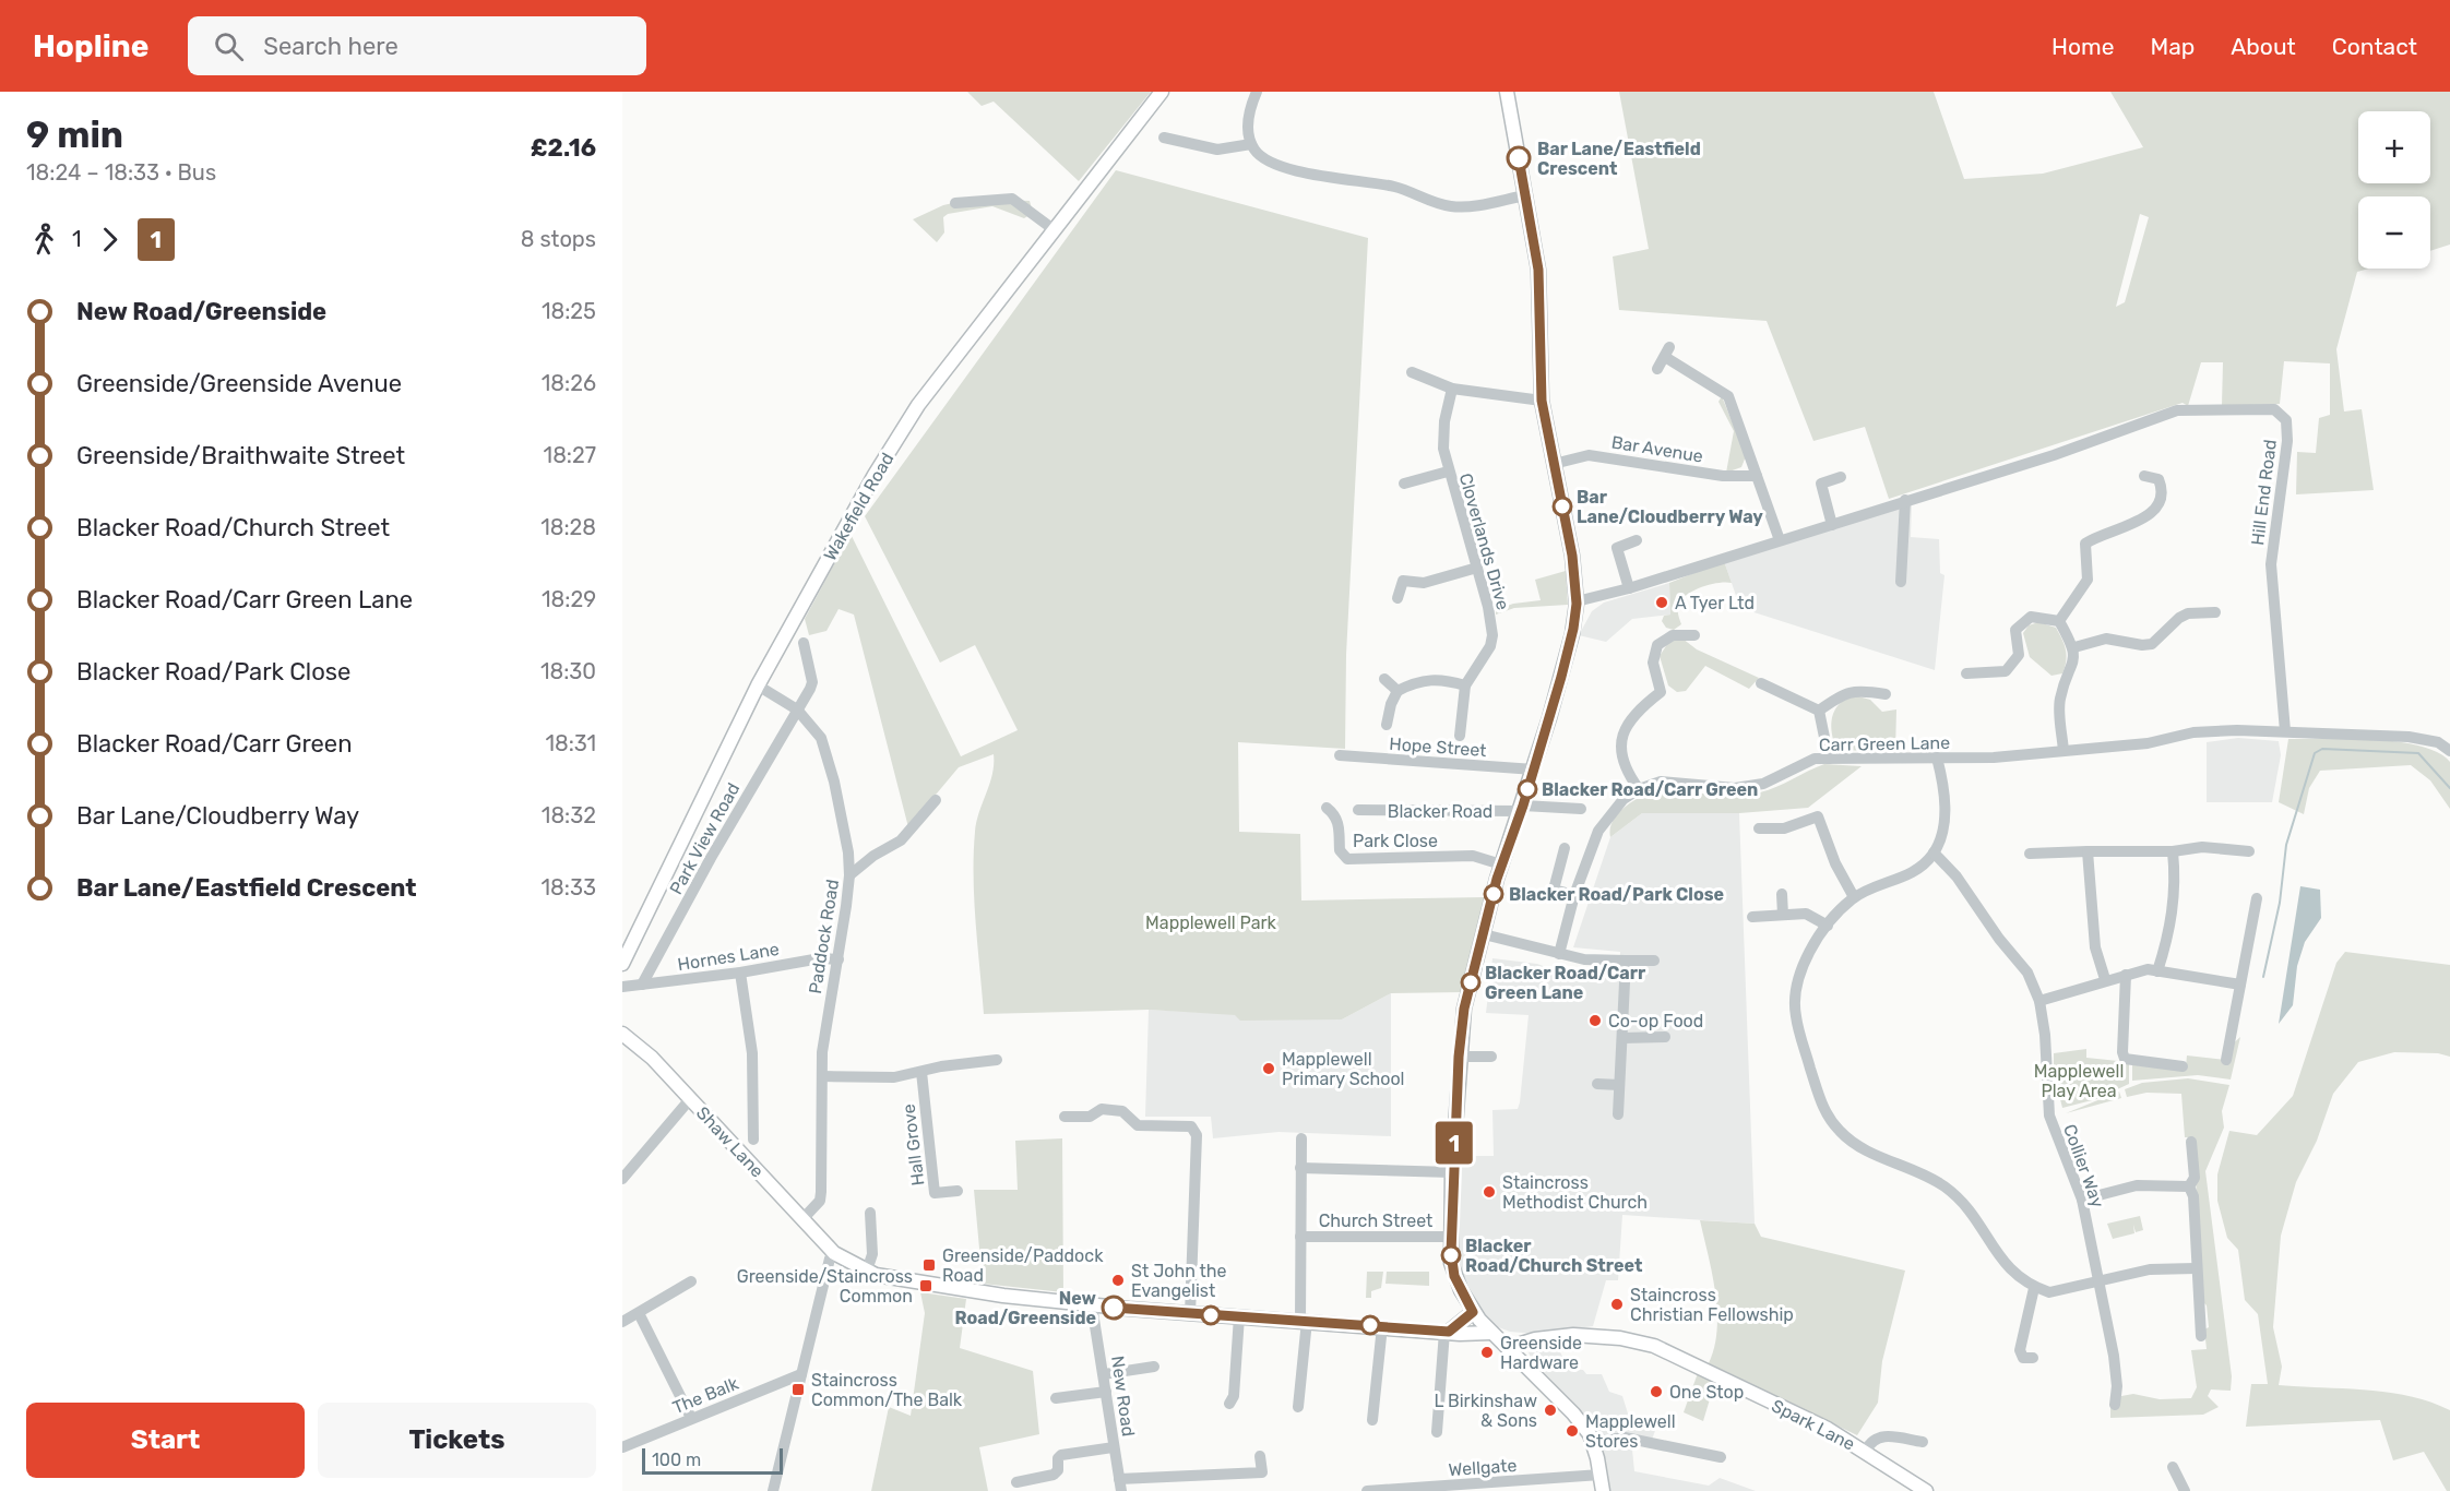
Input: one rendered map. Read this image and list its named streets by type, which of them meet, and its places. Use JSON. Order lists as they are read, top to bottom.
{
  "streets": {
    "main road": [
      "Wakefield Road",
      "Blacker Road",
      "Shaw Lane",
      "Spark Lane"
    ],
    "street": [
      "Bar Avenue",
      "Hill End Road",
      "Cloverlands Drive",
      "Carr Green Lane",
      "Hope Street",
      "Park View Road",
      "Park Close",
      "Paddock Road",
      "Hornes Lane",
      "Hall Grove",
      "Collier Way",
      "Church Street",
      "The Balk",
      "New Road",
      "Wellgate"
    ]
  },
  "crossings": [
    ["Bar Avenue", "Blacker Road"],
    ["Hill End Road", "Carr Green Lane"],
    ["Wakefield Road", "Paddock Road"],
    ["Hope Street", "Blacker Road"],
    ["Blacker Road", "Park Close"],
    ["Blacker Road", "Shaw Lane"],
    ["Blacker Road", "Church Street"],
    ["Blacker Road", "Spark Lane"],
    ["Park View Road", "Paddock Road"],
    ["Park View Road", "Hornes Lane"],
    ["Paddock Road", "Hornes Lane"],
    ["Paddock Road", "Shaw Lane"],
    ["Shaw Lane", "New Road"]
  ],
  "parks": ["Mapplewell Park", "Mapplewell Play Area"],
  "places": {
    "other": [
      "Bar Lane/Eastfield Crescent",
      "Bar Lane/Cloudberry Way",
      "A Tyer Ltd",
      "Blacker Road/Carr Green",
      "Blacker Road/Park Close",
      "Blacker Road/Carr Green Lane",
      "Co-op Food",
      "Mapplewell Primary School",
      "Staincross Methodist Church",
      "Blacker Road/Church Street",
      "St John the Evangelist",
      "Staincross Christian Fellowship",
      "New Road/Greenside",
      "Greenside Hardware",
      "One Stop",
      "L Birkinshaw & Sons",
      "Mapplewell Stores"
    ],
    "transit": ["Greenside/Paddock Road", "Greenside/Staincross Common", "Staincross Common/The Balk"]
  },
  "lines": ["bus line 1"],
  "scale_bar": "100 m",
  "page": {
    "header": "Hopline",
    "search": "Search here",
    "nav": [
      "Home",
      "Map",
      "About",
      "Contact"
    ],
    "heading": ["9 min", "18:24 – 18:33 · Bus", "£2.16"],
    "on_map": "1",
    "map_buttons": ["+", "−"],
    "legs": ["1", "1", "8 stops"],
    "list": [
      {
        "name": "New Road/Greenside",
        "value": "18:25"
      },
      {
        "name": "Greenside/Greenside Avenue",
        "value": "18:26"
      },
      {
        "name": "Greenside/Braithwaite Street",
        "value": "18:27"
      },
      {
        "name": "Blacker Road/Church Street",
        "value": "18:28"
      },
      {
        "name": "Blacker Road/Carr Green Lane",
        "value": "18:29"
      },
      {
        "name": "Blacker Road/Park Close",
        "value": "18:30"
      },
      {
        "name": "Blacker Road/Carr Green",
        "value": "18:31"
      },
      {
        "name": "Bar Lane/Cloudberry Way",
        "value": "18:32"
      },
      {
        "name": "Bar Lane/Eastfield Crescent",
        "value": "18:33"
      }
    ],
    "buttons": ["Start", "Tickets"],
    "scale": "100 m"
  }
}
